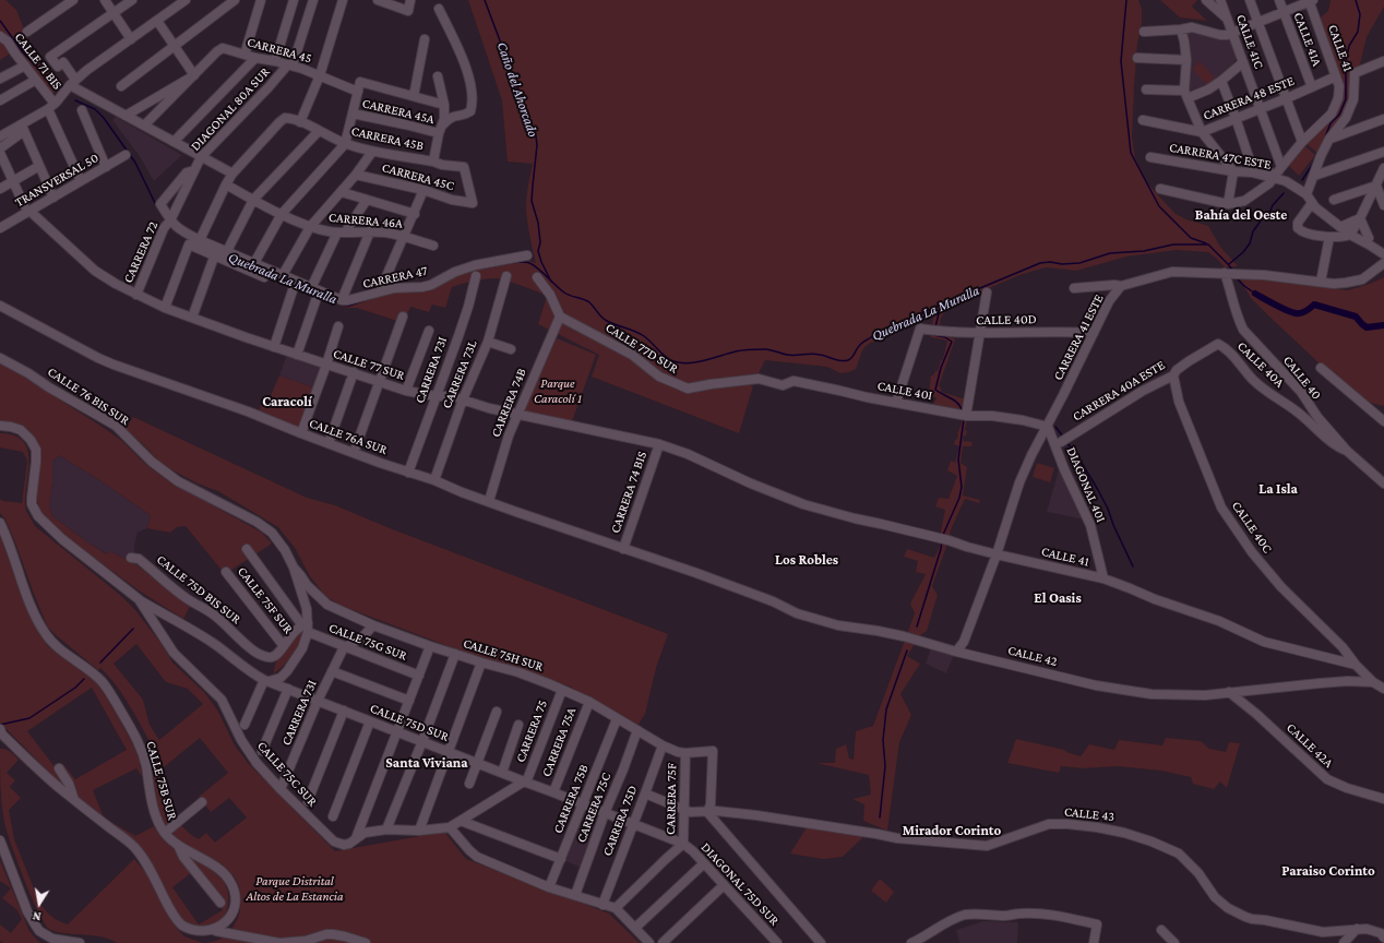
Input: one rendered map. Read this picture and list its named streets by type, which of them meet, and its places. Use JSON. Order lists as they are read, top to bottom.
{
  "streets": {
    "street": [
      "CALLE 41A",
      "CALLE 41C",
      "CALLE 41",
      "CARRERA 45",
      "CALLE 71 BIS",
      "CARRERA 48 ESTE",
      "DIAGONAL 80A SUR",
      "CARRERA 45A",
      "CARRERA 45B",
      "CARRERA 47C ESTE",
      "CARRERA 45C",
      "TRANSVERSAL 50",
      "CARRERA 46A",
      "CARRERA 72",
      "CARRERA 47",
      "CALLE 40D",
      "CARRERA 41 ESTE",
      "CALLE 77D SUR",
      "CALLE 77 SUR",
      "CALLE 40A",
      "CARRERA 73I",
      "CARRERA 73L",
      "CALLE 40",
      "CALLE 40I",
      "CARRERA 40A ESTE",
      "CALLE 76 BIS SUR",
      "CARRERA 74B",
      "CALLE 76A SUR",
      "DIAGONAL 40I",
      "CARRERA 74 BIS",
      "CALLE 40C",
      "CALLE 75D BIS SUR",
      "CALLE 75F SUR",
      "CALLE 75G SUR",
      "CALLE 75H SUR",
      "CALLE 42",
      "CALLE 75D SUR",
      "CARRERA 75",
      "CARRERA 75A",
      "CALLE 42A",
      "CALLE 75C SUR",
      "CALLE 75B SUR",
      "CARRERA 75B",
      "CARRERA 75F",
      "CARRERA 75C",
      "CALLE 43",
      "CARRERA 75D",
      "DIAGONAL 75D SUR"
    ]
  },
  "crossings": [
    ["CALLE 41A", "CARRERA 48 ESTE"],
    ["CALLE 41C", "CARRERA 48 ESTE"],
    ["CALLE 41", "CARRERA 48 ESTE"],
    ["CALLE 41", "CARRERA 41 ESTE"],
    ["CALLE 41", "CALLE 77 SUR"],
    ["CALLE 41", "DIAGONAL 40I"],
    ["CALLE 41", "CALLE 40C"],
    ["CARRERA 45", "DIAGONAL 80A SUR"],
    ["CALLE 71 BIS", "TRANSVERSAL 50"],
    ["DIAGONAL 80A SUR", "CARRERA 72"],
    ["CARRERA 45B", "CARRERA 45C"],
    ["TRANSVERSAL 50", "CALLE 77 SUR"],
    ["CARRERA 72", "CALLE 77 SUR"],
    ["CALLE 40D", "CARRERA 41 ESTE"],
    ["CALLE 40D", "CALLE 40I"],
    ["CARRERA 41 ESTE", "CALLE 40"],
    ["CARRERA 41 ESTE", "CALLE 40I"],
    ["CARRERA 41 ESTE", "DIAGONAL 40I"],
    ["CARRERA 41 ESTE", "CALLE 42"],
    ["CALLE 77D SUR", "CALLE 40I"],
    ["CALLE 77D SUR", "CARRERA 74B"],
    ["CALLE 77 SUR", "CARRERA 73I"],
    ["CALLE 77 SUR", "CARRERA 73L"],
    ["CALLE 77 SUR", "CARRERA 74B"],
    ["CALLE 77 SUR", "CARRERA 74 BIS"],
    ["CALLE 40A", "CALLE 40"],
    ["CALLE 40A", "CARRERA 40A ESTE"],
    ["CARRERA 73I", "CALLE 76A SUR"],
    ["CARRERA 73I", "CALLE 75G SUR"],
    ["CARRERA 73I", "CALLE 75D SUR"],
    ["CARRERA 73I", "CALLE 75C SUR"],
    ["CARRERA 73L", "CALLE 76A SUR"],
    ["CALLE 40I", "DIAGONAL 40I"],
    ["CARRERA 40A ESTE", "DIAGONAL 40I"],
    ["CARRERA 40A ESTE", "CALLE 40C"],
    ["CALLE 76 BIS SUR", "CALLE 75H SUR"],
    ["CARRERA 74B", "CALLE 76A SUR"],
    ["CALLE 76A SUR", "CARRERA 74 BIS"],
    ["CALLE 76A SUR", "CALLE 42"],
    ["CALLE 75D BIS SUR", "CALLE 75F SUR"],
    ["CALLE 75H SUR", "CARRERA 75"],
    ["CALLE 75H SUR", "CARRERA 75A"],
    ["CALLE 75H SUR", "CARRERA 75B"],
    ["CALLE 75H SUR", "CARRERA 75F"],
    ["CALLE 75H SUR", "CARRERA 75C"],
    ["CALLE 75H SUR", "CALLE 43"],
    ["CALLE 75H SUR", "CARRERA 75D"],
    ["CALLE 42", "CALLE 42A"],
    ["CALLE 75D SUR", "CARRERA 75"],
    ["CALLE 75D SUR", "CARRERA 75A"],
    ["CALLE 75D SUR", "CALLE 75C SUR"],
    ["CALLE 75D SUR", "CARRERA 75B"],
    ["CALLE 75D SUR", "CARRERA 75F"],
    ["CALLE 75D SUR", "CARRERA 75C"],
    ["CALLE 75D SUR", "CARRERA 75D"],
    ["CALLE 75D SUR", "DIAGONAL 75D SUR"],
    ["CARRERA 75F", "DIAGONAL 75D SUR"]
  ],
  "districts": [
    "Bahía del Oeste",
    "Caracolí",
    "La Isla",
    "Los Robles",
    "El Oasis",
    "Santa Viviana",
    "Mirador Corinto",
    "Paraiso Corinto"
  ],
  "water": ["Caño del Ahorcado", "Quebrada La Muralla"],
  "parks": ["Parque Caracolí 1", "Parque Distrital Altos de La Estancia"],
  "north": "bottom"
}
